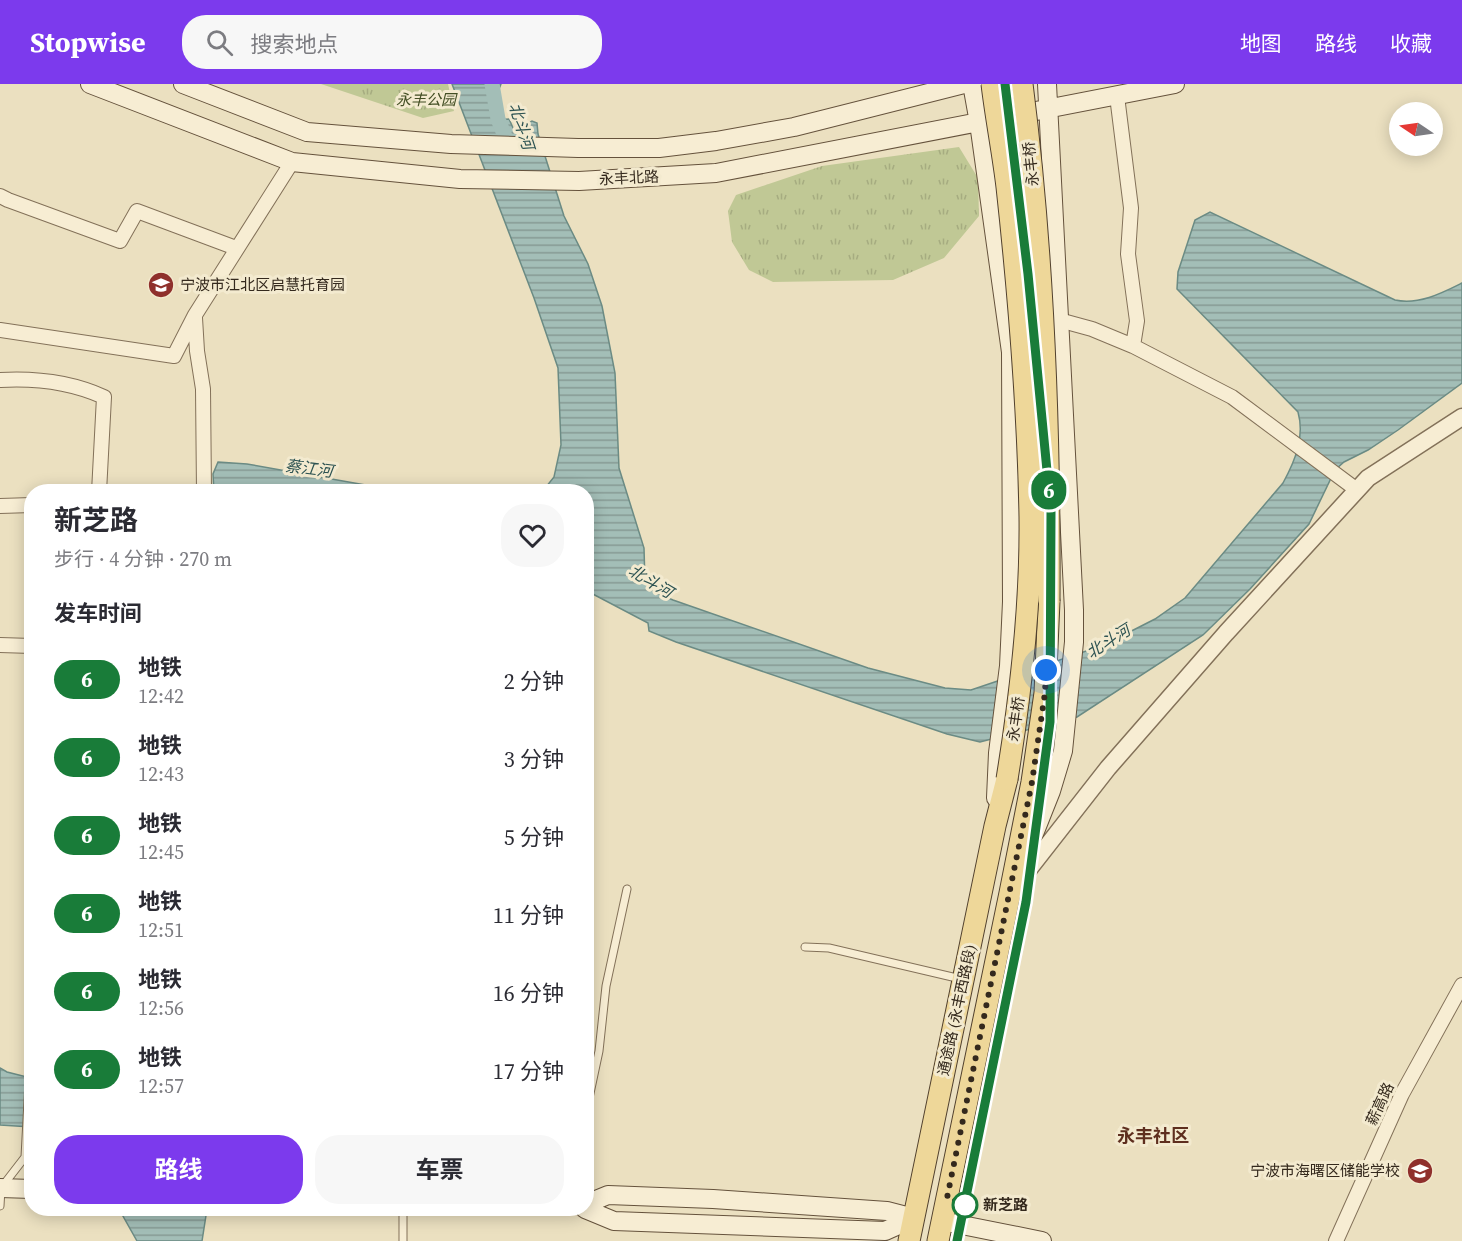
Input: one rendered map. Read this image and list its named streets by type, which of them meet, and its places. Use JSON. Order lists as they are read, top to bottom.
{
  "streets": {
    "main road": ["永丰桥", "永丰北路", "通途路 (永丰西路段)"],
    "street": ["薪高路"]
  },
  "crossings": [
    ["永丰桥", "通途路 (永丰西路段)"]
  ],
  "districts": ["永丰社区"],
  "water": ["北斗河", "蔡江河"],
  "parks": ["永丰公园"],
  "places": {
    "school or university": ["宁波市江北区启慧托育园", "宁波市海曙区储能学校"],
    "other": ["新芝路"]
  },
  "lines": ["metro line 6"],
  "north": "left",
  "page": {
    "header": "Stopwise",
    "search": "搜索地点",
    "nav": ["地图", "路线", "收藏"],
    "on_map": "6",
    "heading": [
      ["新芝路", "步行 · 4 分钟 · 270 m"],
      "发车时间"
    ],
    "list": [
      {
        "mark": "6",
        "name": "地铁",
        "note": "12:42",
        "value": "2 分钟"
      },
      {
        "mark": "6",
        "name": "地铁",
        "note": "12:43",
        "value": "3 分钟"
      },
      {
        "mark": "6",
        "name": "地铁",
        "note": "12:45",
        "value": "5 分钟"
      },
      {
        "mark": "6",
        "name": "地铁",
        "note": "12:51",
        "value": "11 分钟"
      },
      {
        "mark": "6",
        "name": "地铁",
        "note": "12:56",
        "value": "16 分钟"
      },
      {
        "mark": "6",
        "name": "地铁",
        "note": "12:57",
        "value": "17 分钟"
      }
    ],
    "buttons": ["路线", "车票"]
  }
}
